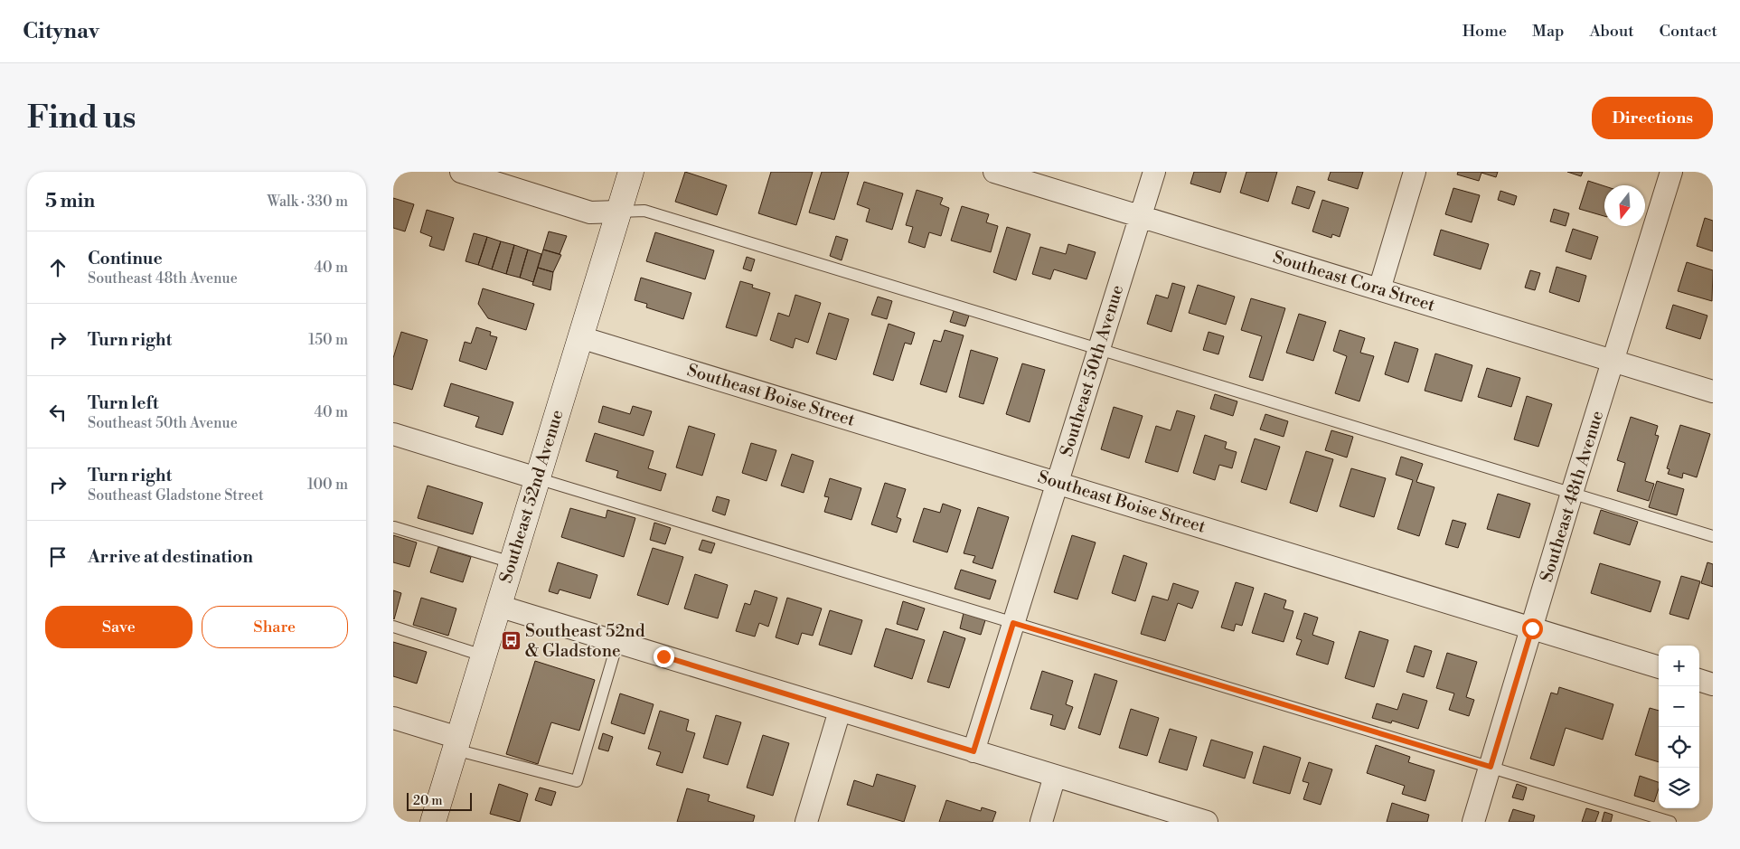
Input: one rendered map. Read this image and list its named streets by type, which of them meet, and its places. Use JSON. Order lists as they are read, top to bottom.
{
  "streets": {
    "main road": ["Southeast 52nd Avenue"],
    "street": [
      "Southeast Cora Street",
      "Southeast 50th Avenue",
      "Southeast Boise Street",
      "Southeast 48th Avenue"
    ]
  },
  "crossings": [
    ["Southeast Cora Street", "Southeast 50th Avenue"],
    ["Southeast Cora Street", "Southeast 48th Avenue"],
    ["Southeast 50th Avenue", "Southeast Boise Street"],
    ["Southeast Boise Street", "Southeast 52nd Avenue"],
    ["Southeast Boise Street", "Southeast 48th Avenue"]
  ],
  "places": {
    "bus stop": ["Southeast 52nd & Gladstone"]
  },
  "scale_bar": "20 m",
  "north": "bottom",
  "page": {
    "header": "Citynav",
    "nav": [
      "Home",
      "Map",
      "About",
      "Contact"
    ],
    "buttons": [
      "Directions",
      ["Save", "Share"]
    ],
    "title": "Find us",
    "heading": ["5 min", "Walk · 330 m"],
    "list": [
      ["Continue", "Southeast 48th Avenue", "40 m"],
      ["Turn right", "150 m"],
      ["Turn left", "Southeast 50th Avenue", "40 m"],
      ["Turn right", "Southeast Gladstone Street", "100 m"],
      "Arrive at destination"
    ],
    "map_buttons": ["+", "−"],
    "scale": "20 m"
  }
}
